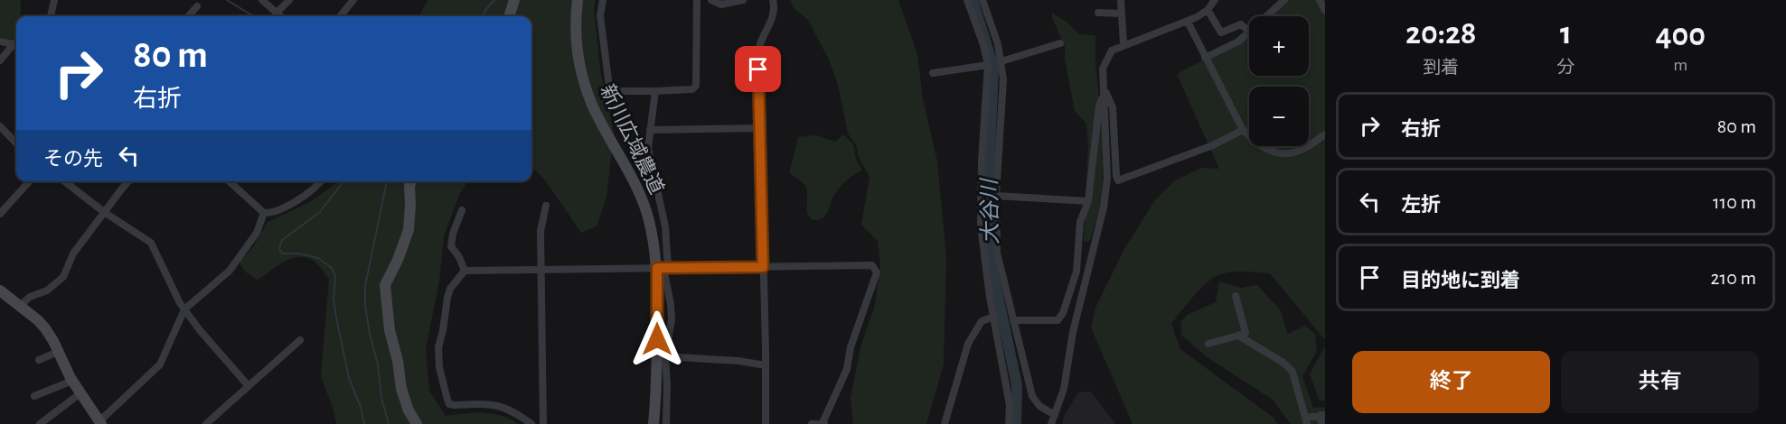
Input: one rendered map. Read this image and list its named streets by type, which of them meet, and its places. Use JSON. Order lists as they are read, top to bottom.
{
  "streets": {
    "main road": ["新川広域農道"]
  },
  "water": ["大谷川"],
  "page": {
    "eta": [
      "20:28",
      "到着",
      "1",
      "分",
      "400",
      "m"
    ],
    "map_buttons": ["+", "−"],
    "turn": ["80 m", "右折"],
    "list": [
      {
        "name": "右折",
        "value": "80 m"
      },
      {
        "name": "左折",
        "value": "110 m"
      },
      {
        "name": "目的地に到着",
        "value": "210 m"
      }
    ],
    "then": "その先",
    "buttons": ["終了", "共有"]
  }
}
